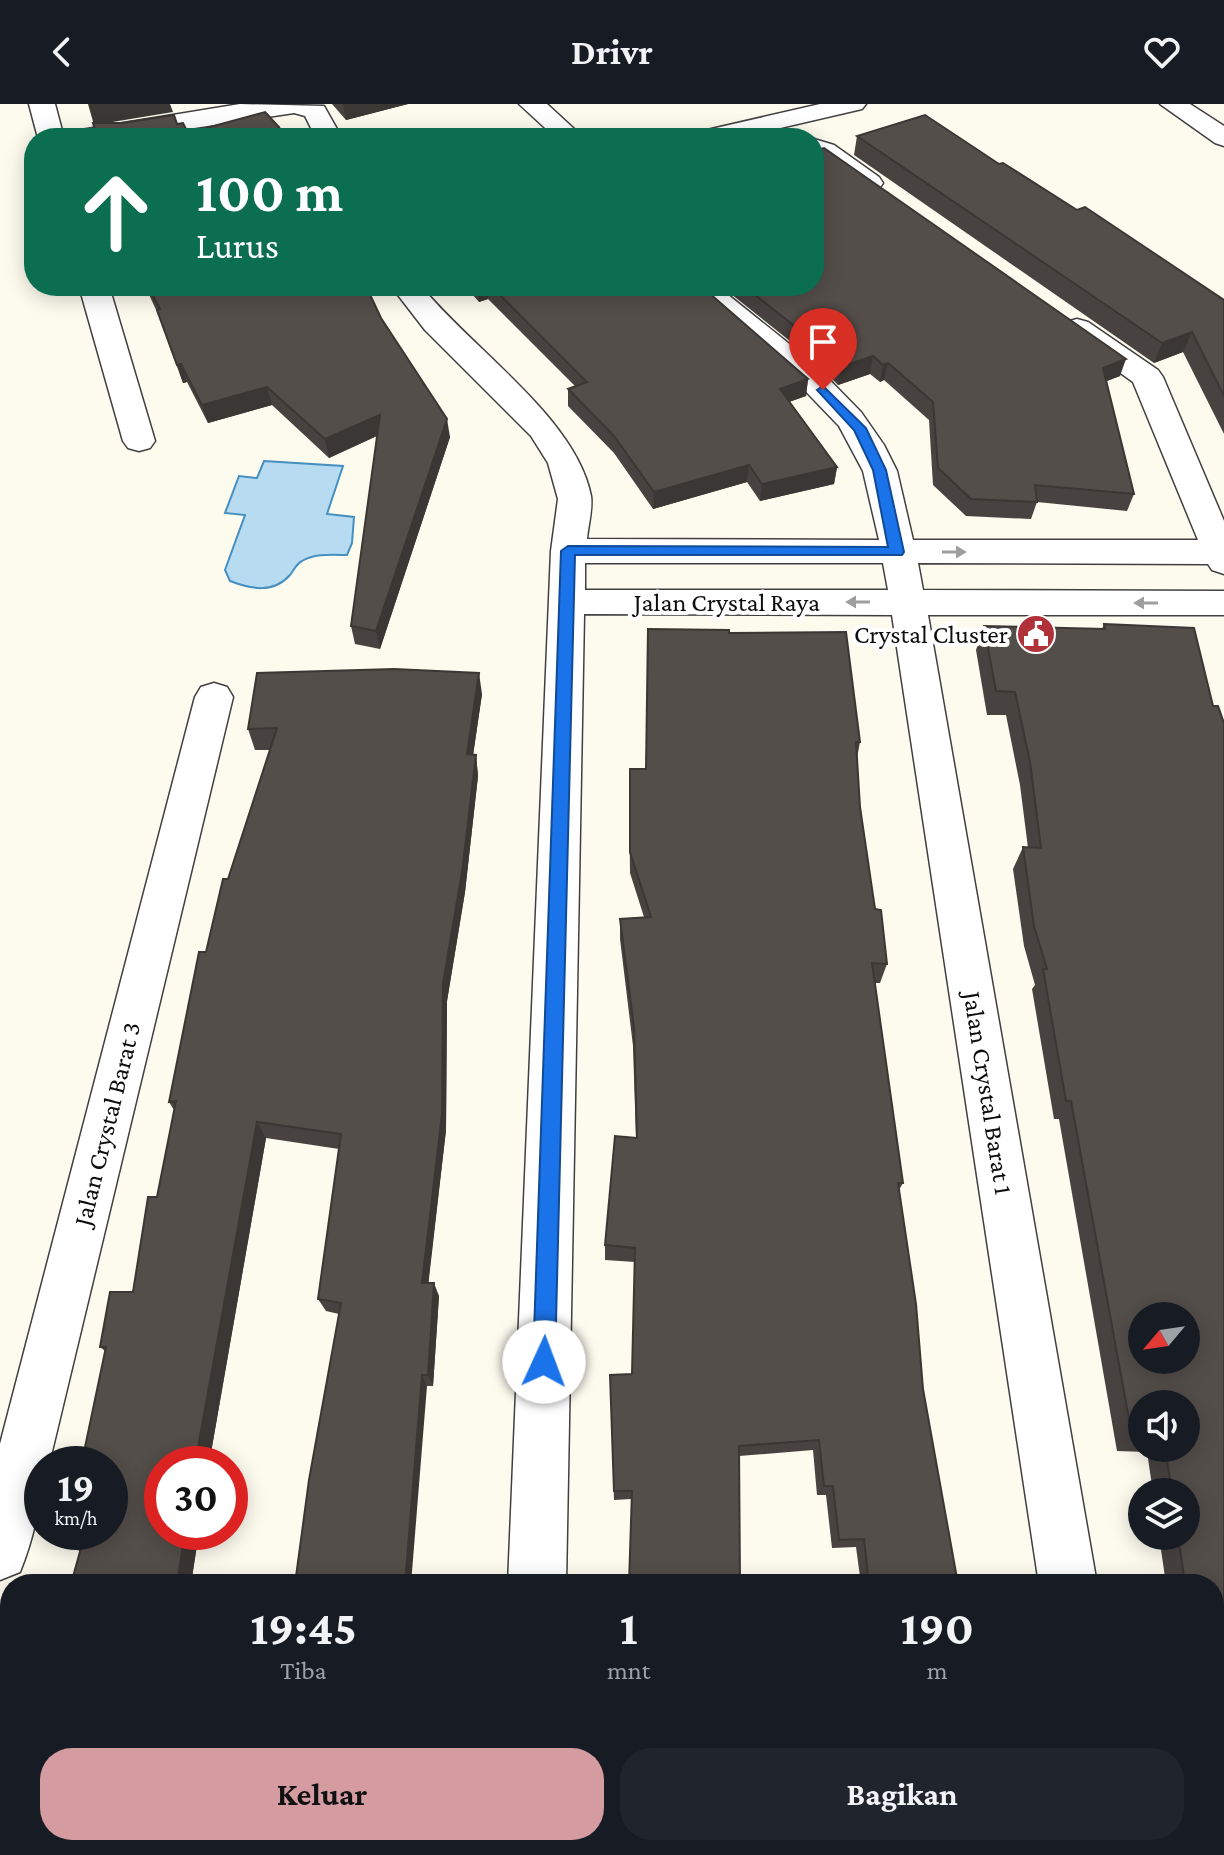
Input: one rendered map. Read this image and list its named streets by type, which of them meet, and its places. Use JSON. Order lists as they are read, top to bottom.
{
  "streets": {
    "street": ["Jalan Crystal Raya", "Jalan Crystal Barat 1", "Jalan Crystal Barat 3"]
  },
  "crossings": [
    ["Jalan Crystal Raya", "Jalan Crystal Barat 1"]
  ],
  "places": {
    "public building": ["Crystal Cluster"]
  },
  "north": "bottom left",
  "page": {
    "header": "Drivr",
    "turn": ["100 m", "Lurus"],
    "speed": "19 km/h",
    "limit": "30",
    "eta": [
      "19:45",
      "Tiba",
      "1",
      "mnt",
      "190",
      "m"
    ],
    "buttons": ["Keluar", "Bagikan"]
  }
}
